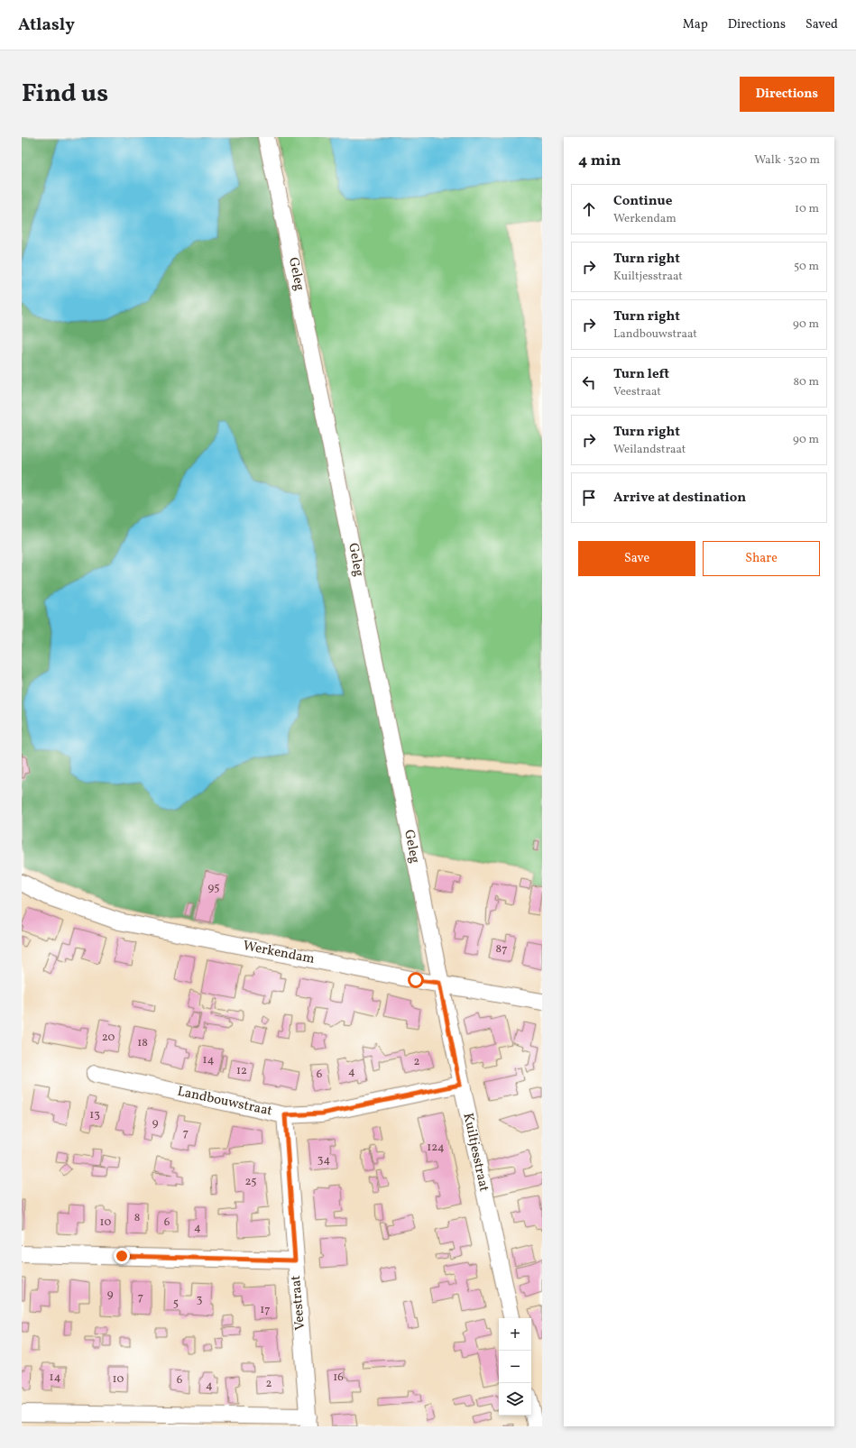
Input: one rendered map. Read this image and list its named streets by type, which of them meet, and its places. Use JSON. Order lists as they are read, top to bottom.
{
  "streets": {
    "street": [
      "Geleg",
      "Werkendam",
      "Landbouwstraat",
      "Kuiltjesstraat",
      "Veestraat"
    ]
  },
  "crossings": [
    ["Geleg", "Werkendam"],
    ["Geleg", "Kuiltjesstraat"],
    ["Werkendam", "Kuiltjesstraat"],
    ["Landbouwstraat", "Kuiltjesstraat"],
    ["Landbouwstraat", "Veestraat"]
  ],
  "house_numbers": [
    "95",
    "87",
    "20",
    "18",
    "14",
    "2",
    "12",
    "4",
    "6",
    "13",
    "9",
    "7",
    "124",
    "34",
    "25",
    "8",
    "10",
    "6",
    "4",
    "9",
    "7",
    "3",
    "5",
    "17",
    "14",
    "16",
    "10",
    "6",
    "2",
    "4"
  ],
  "page": {
    "header": "Atlasly",
    "nav": ["Map", "Directions", "Saved"],
    "title": "Find us",
    "buttons": [
      "Directions",
      ["Save", "Share"]
    ],
    "heading": ["4 min", "Walk · 320 m"],
    "list": [
      ["Continue", "Werkendam", "10 m"],
      ["Turn right", "Kuiltjesstraat", "50 m"],
      ["Turn right", "Landbouwstraat", "90 m"],
      ["Turn left", "Veestraat", "80 m"],
      ["Turn right", "Weilandstraat", "90 m"],
      "Arrive at destination"
    ],
    "map_buttons": ["+", "−"]
  }
}
